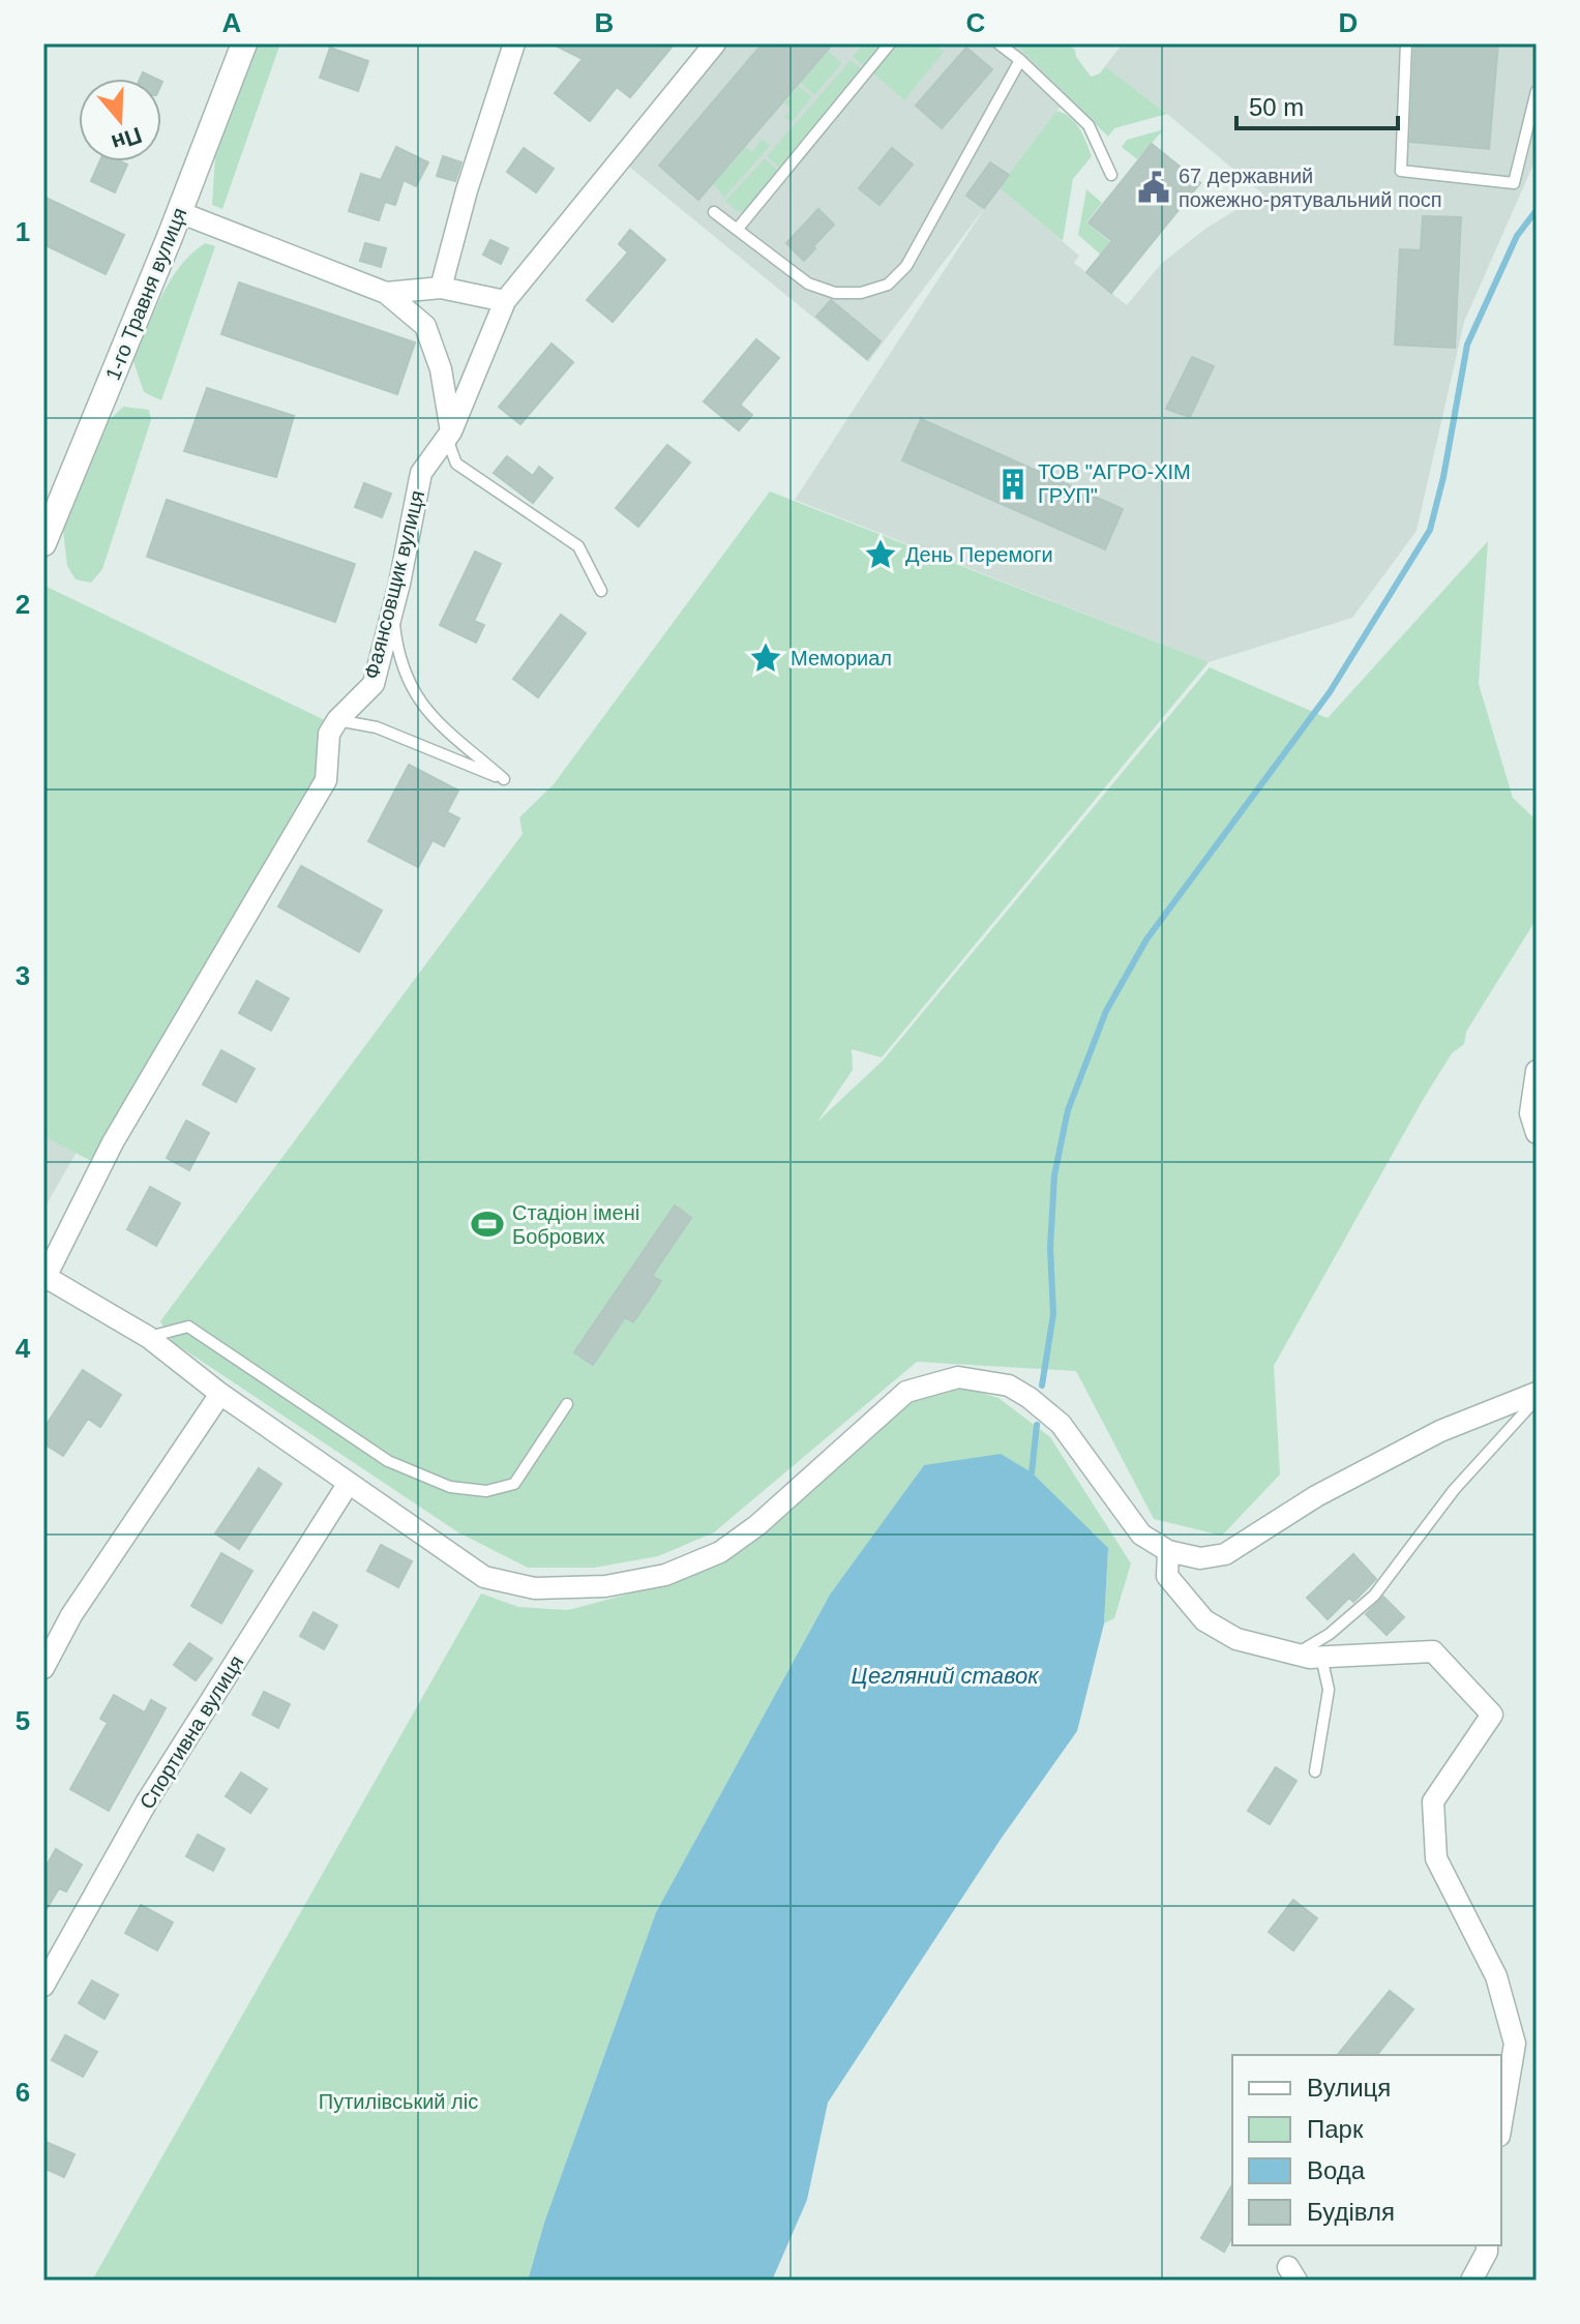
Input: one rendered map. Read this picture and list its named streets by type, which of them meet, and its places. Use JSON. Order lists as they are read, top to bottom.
{
  "streets": {
    "street": ["1-го Травня вулиця", "Фаянсовщик вулиця", "Спортивна вулиця"]
  },
  "water": ["Цегляний ставок"],
  "parks": ["Путилівський ліс"],
  "places": {
    "public building": ["67 державний пожежно-рятувальний посп"],
    "building": ["ТОВ \"АГРО-ХІМ ГРУП\""],
    "place": ["День Перемоги", "Мемориал"],
    "sports": ["Стадіон імені Бобрових"]
  },
  "legend": [
    "Вулиця",
    "Парк",
    "Вода",
    "Будівля"
  ],
  "scale_bar": "50 m",
  "north": "bottom",
  "grid": {
    "columns": [
      "A",
      "B",
      "C",
      "D"
    ],
    "rows": [
      "1",
      "2",
      "3",
      "4",
      "5",
      "6"
    ]
  }
}
